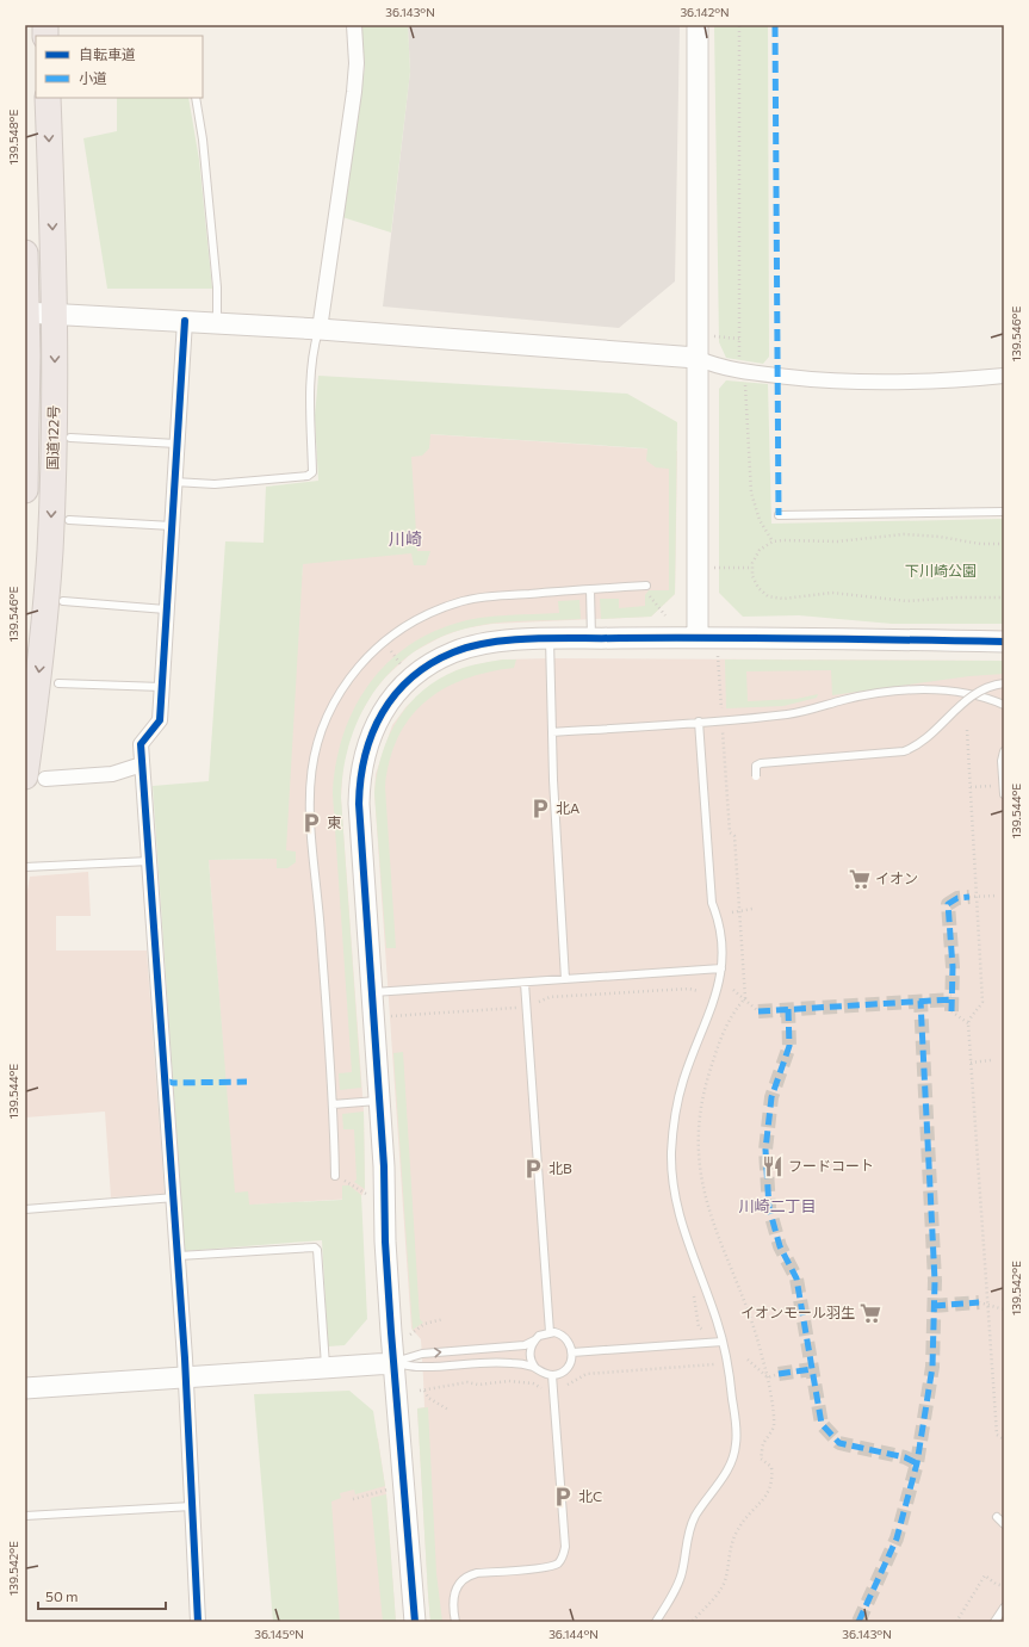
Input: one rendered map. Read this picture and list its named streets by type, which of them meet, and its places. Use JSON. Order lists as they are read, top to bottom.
{
  "streets": {
    "highway": ["国道122号"]
  },
  "districts": ["川崎", "川崎二丁目"],
  "parks": ["下川崎公園"],
  "places": {
    "parking": [
      "北A",
      "東",
      "北B",
      "北C"
    ],
    "supermarket": ["イオン", "イオンモール羽生"],
    "restaurant": ["フードコート"]
  },
  "legend": ["自転車道", "小道"],
  "scale_bar": "50 m",
  "coordinates": [
    "36.143°N",
    "36.142°N",
    "139.548°E",
    "139.546°E",
    "139.544°E",
    "139.542°E",
    "36.145°N",
    "36.144°N"
  ]
}
